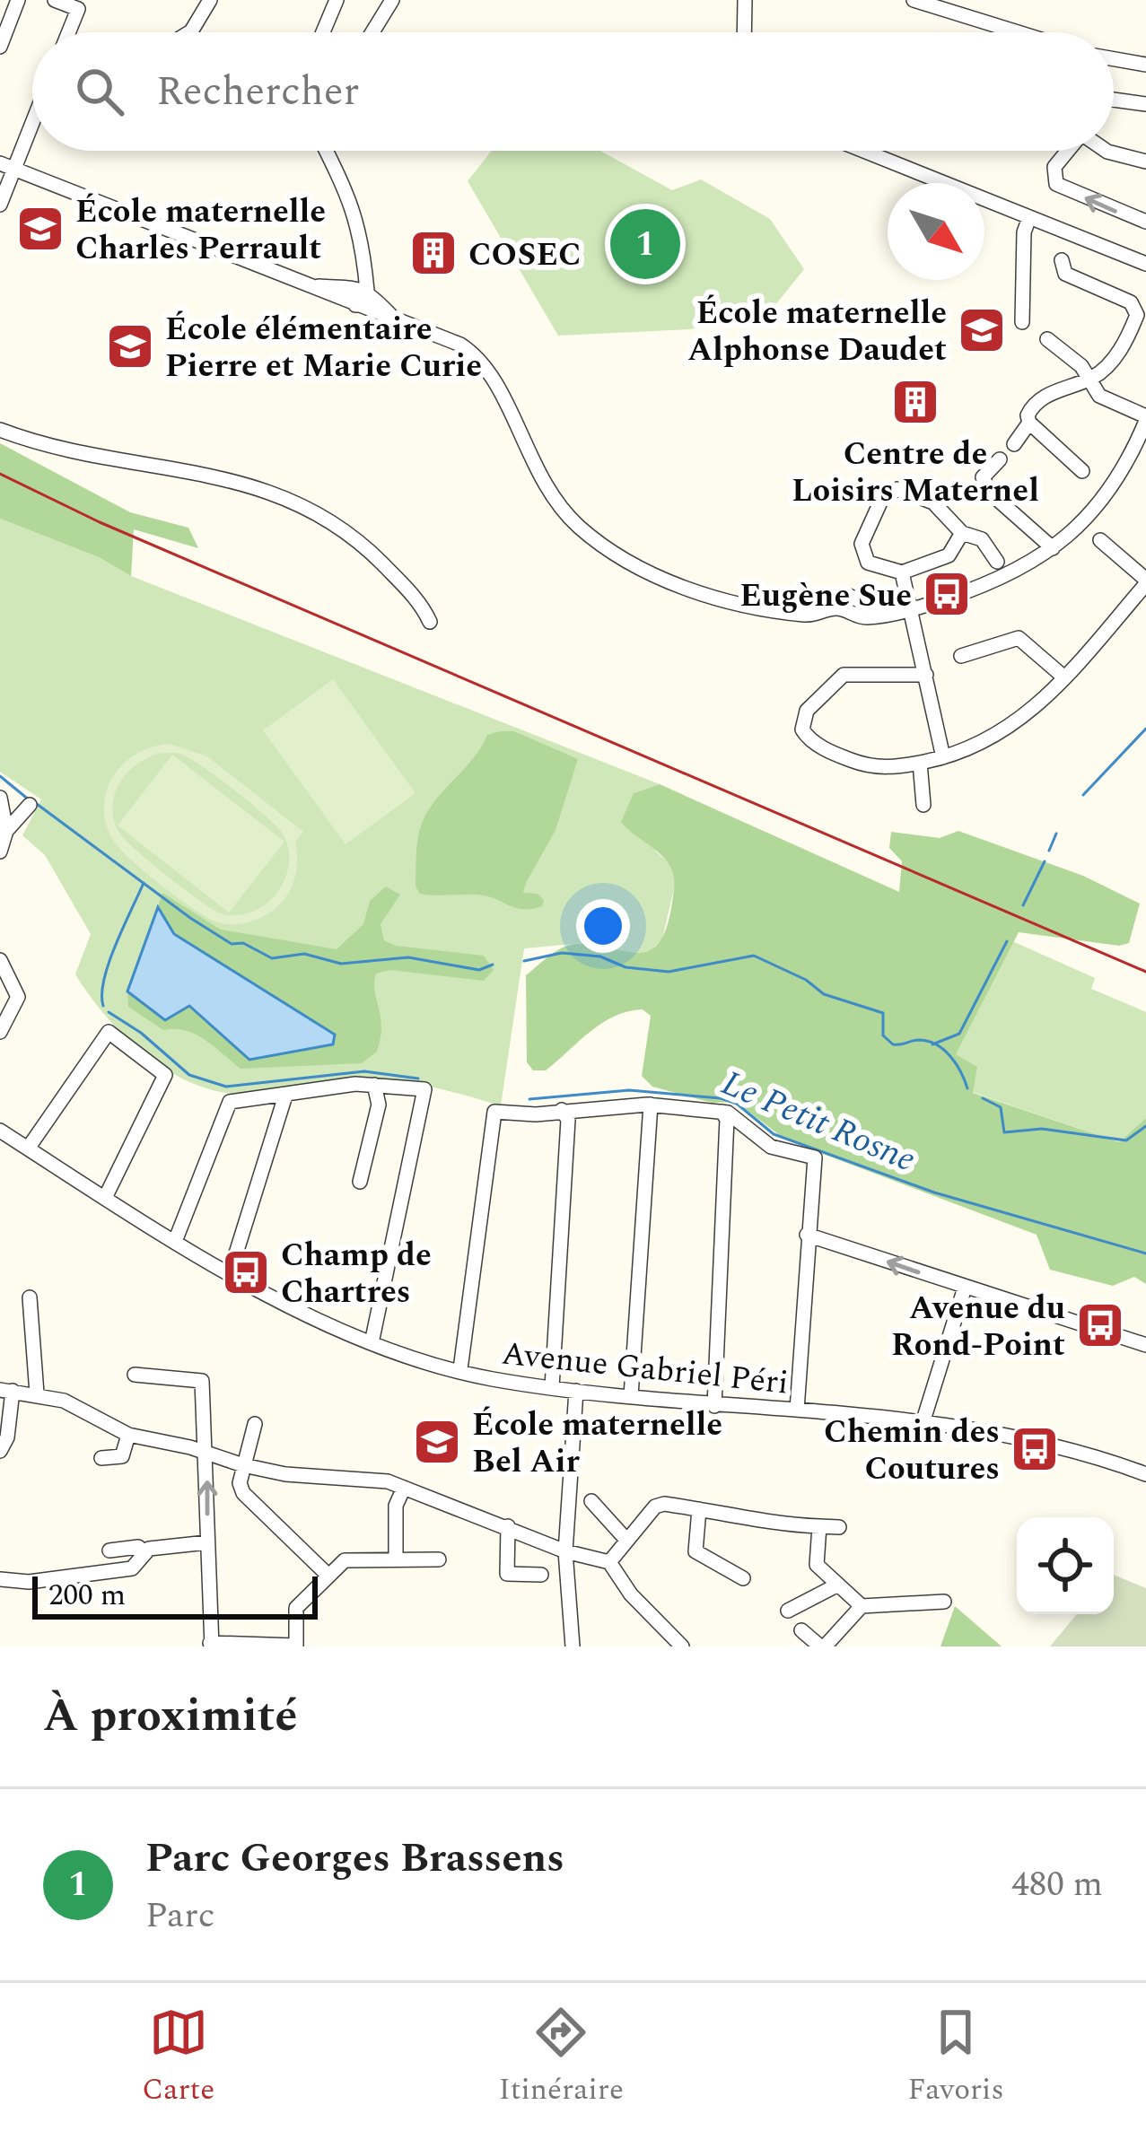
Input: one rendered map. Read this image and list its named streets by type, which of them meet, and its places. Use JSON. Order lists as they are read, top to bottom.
{
  "streets": {
    "street": ["Avenue Gabriel Péri"]
  },
  "water": ["Le Petit Rosne"],
  "places": {
    "school or university": [
      "École maternelle Charles Perrault",
      "École maternelle Alphonse Daudet",
      "École élémentaire Pierre et Marie Curie",
      "École maternelle Bel Air"
    ],
    "building": ["COSEC", "Centre de Loisirs Maternel"],
    "bus stop": [
      "Eugène Sue",
      "Champ de Chartres",
      "Avenue du Rond-Point",
      "Chemin des Coutures"
    ]
  },
  "scale_bar": "200 m",
  "north": "bottom right",
  "page": {
    "search": "Rechercher",
    "pins": "1",
    "scale": "200 m",
    "heading": "À proximité",
    "list": [
      {
        "mark": "1",
        "name": "Parc Georges Brassens",
        "note": "Parc",
        "value": "480 m"
      }
    ],
    "nav": ["Carte", "Itinéraire", "Favoris"]
  }
}
